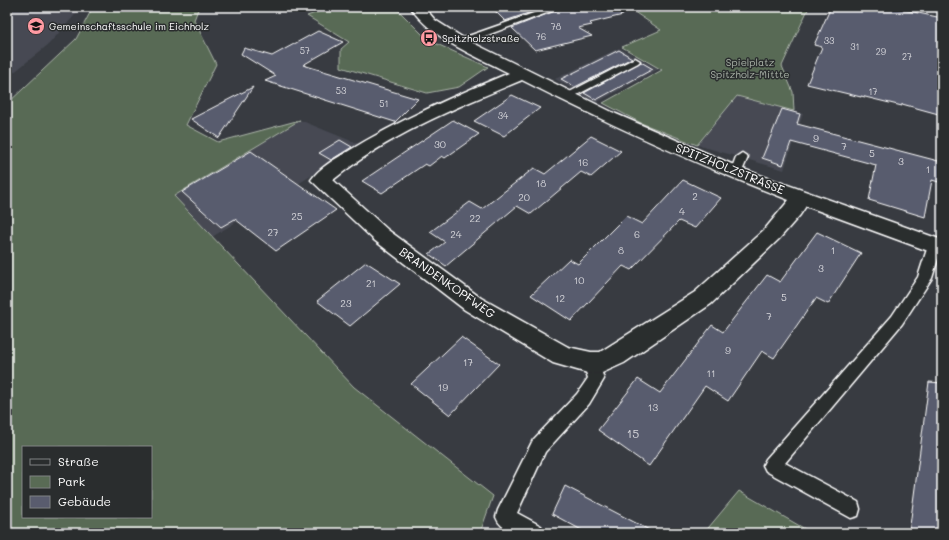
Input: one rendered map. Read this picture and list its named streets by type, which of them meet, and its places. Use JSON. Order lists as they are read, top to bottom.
{
  "streets": {
    "street": ["SPITZHOLZSTRASSE", "BRANDENKOPFWEG"]
  },
  "crossings": [
    ["SPITZHOLZSTRASSE", "BRANDENKOPFWEG"]
  ],
  "parks": ["Spielplatz Spitzholz-Mittte"],
  "places": {
    "school or university": ["Gemeinschaftsschule im Eichholz"],
    "bus stop": ["Spitzholzstraße"]
  },
  "house_numbers": [
    "78",
    "76",
    "33",
    "31",
    "57",
    "29",
    "27",
    "53",
    "17",
    "51",
    "34",
    "9",
    "30",
    "7",
    "5",
    "3",
    "16",
    "1",
    "18",
    "2",
    "20",
    "4",
    "25",
    "22",
    "27",
    "24",
    "6",
    "8",
    "1",
    "3",
    "10",
    "21",
    "5",
    "12",
    "23",
    "7",
    "9",
    "17",
    "11",
    "19",
    "13",
    "15"
  ],
  "legend": ["Straße", "Park", "Gebäude"]
}
